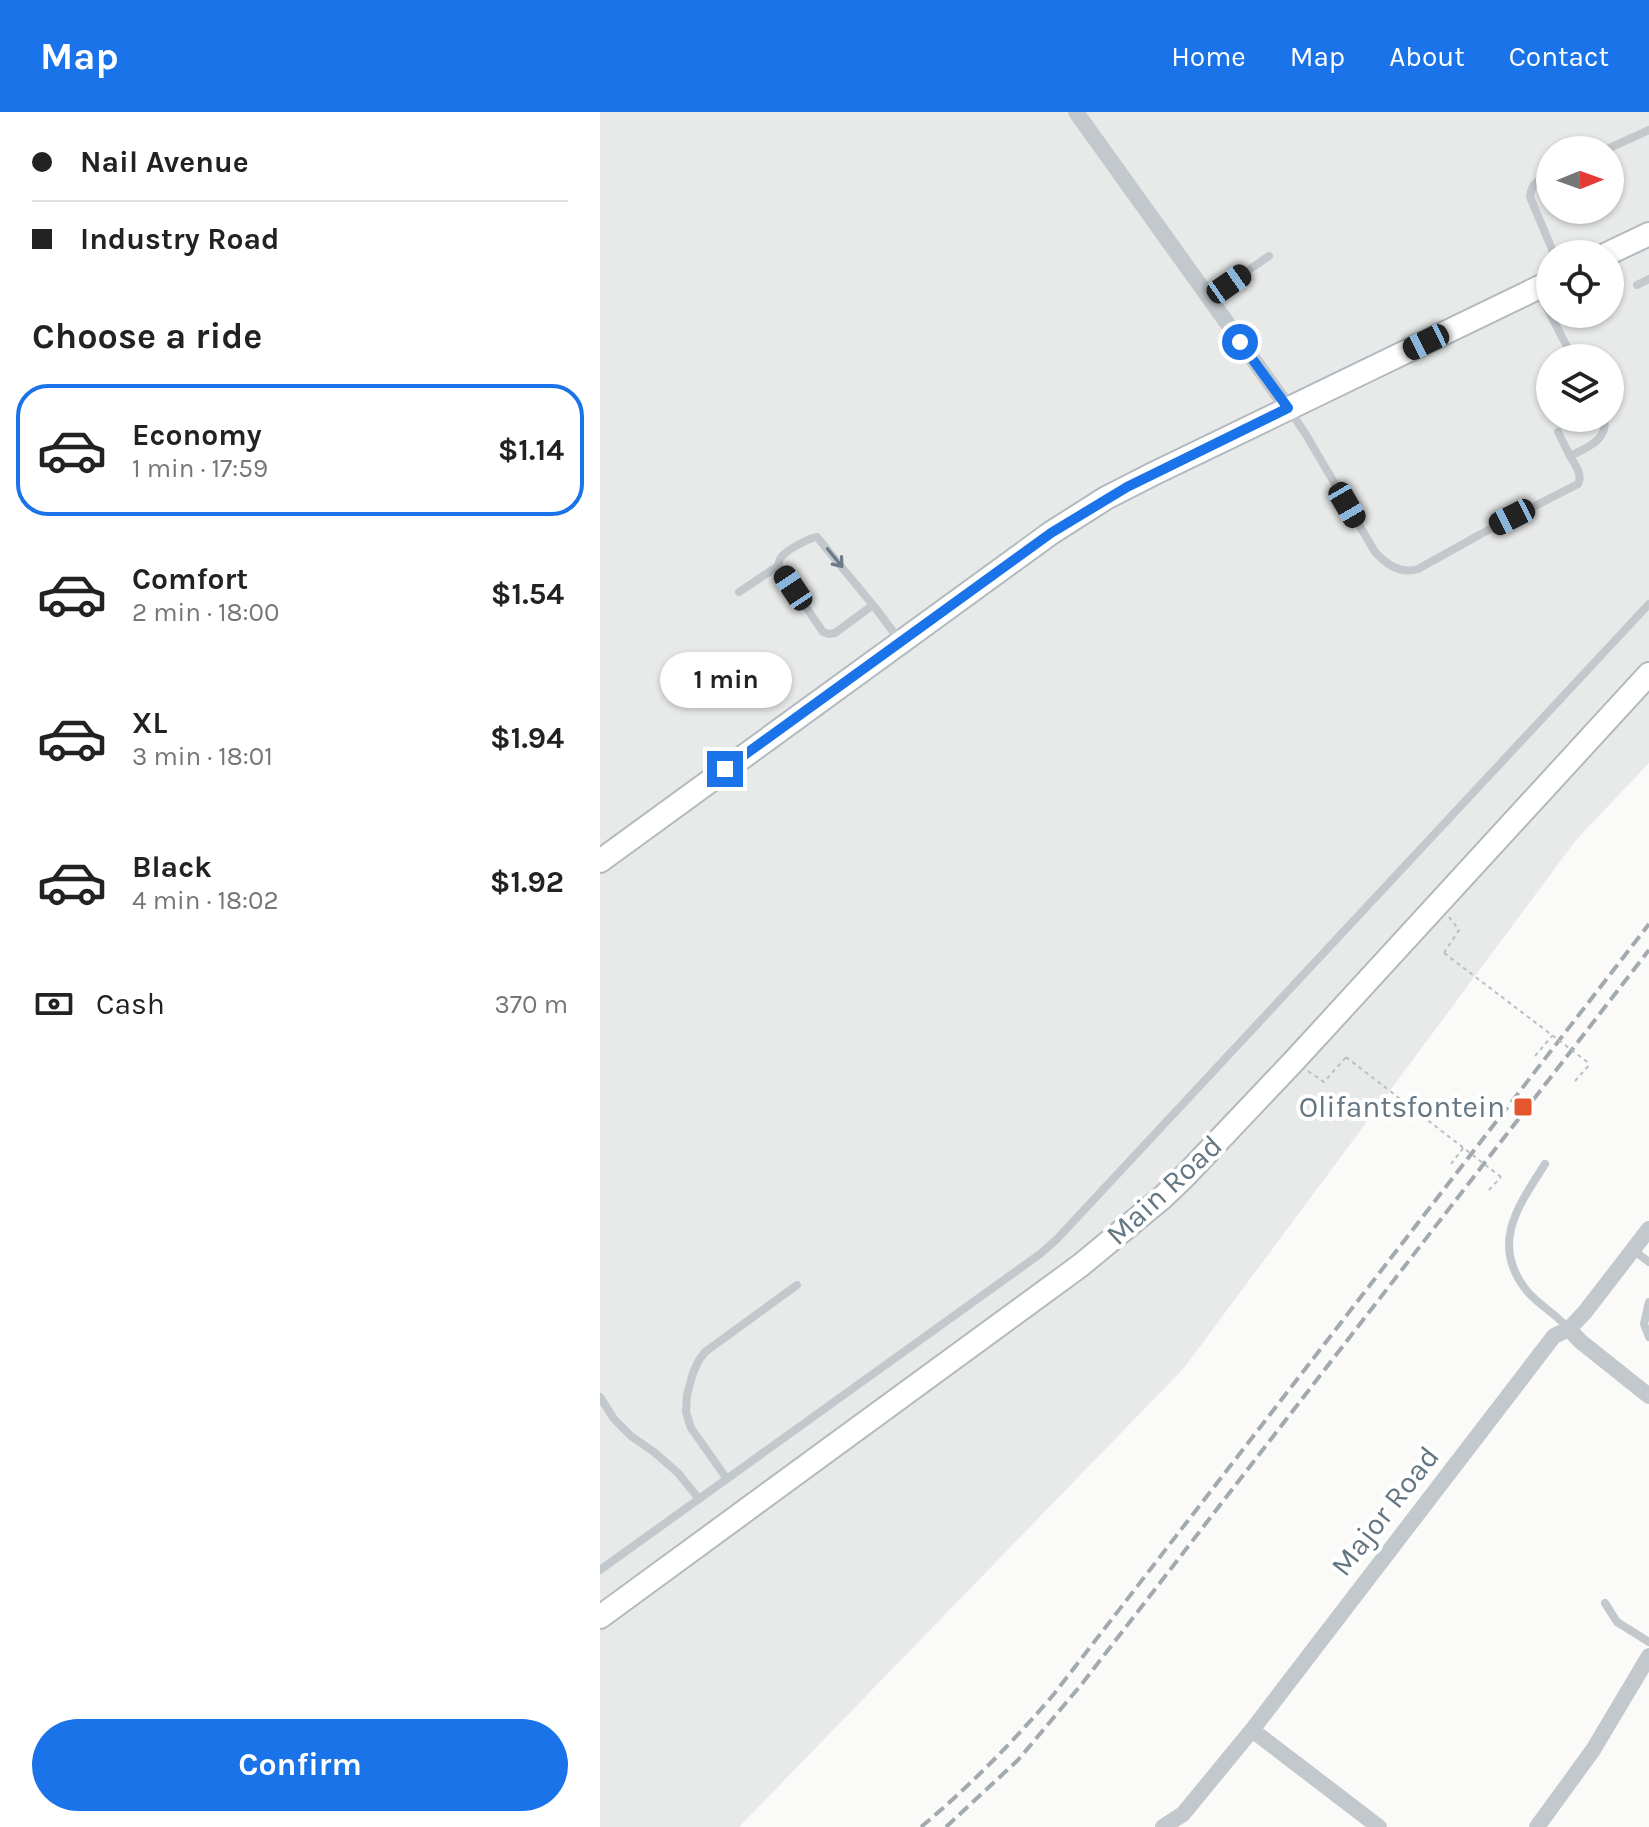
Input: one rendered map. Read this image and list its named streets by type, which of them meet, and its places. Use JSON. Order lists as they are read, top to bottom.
{
  "streets": {
    "main road": ["Main Road"],
    "street": ["Major Road"]
  },
  "places": {
    "transit": ["Olifantsfontein"]
  },
  "north": "right",
  "page": {
    "header": "Map",
    "nav": [
      "Home",
      "Map",
      "About",
      "Contact"
    ],
    "banner": ["Nail Avenue", "Industry Road"],
    "heading": "Choose a ride",
    "list": [
      {
        "name": "Economy",
        "note": "1 min · 17:59",
        "value": "$1.14"
      },
      {
        "name": "Comfort",
        "note": "2 min · 18:00",
        "value": "$1.54"
      },
      {
        "name": "XL",
        "note": "3 min · 18:01",
        "value": "$1.94"
      },
      {
        "name": "Black",
        "note": "4 min · 18:02",
        "value": "$1.92"
      }
    ],
    "bubble": "1 min",
    "pay": ["Cash", "370 m"],
    "buttons": "Confirm"
  }
}
